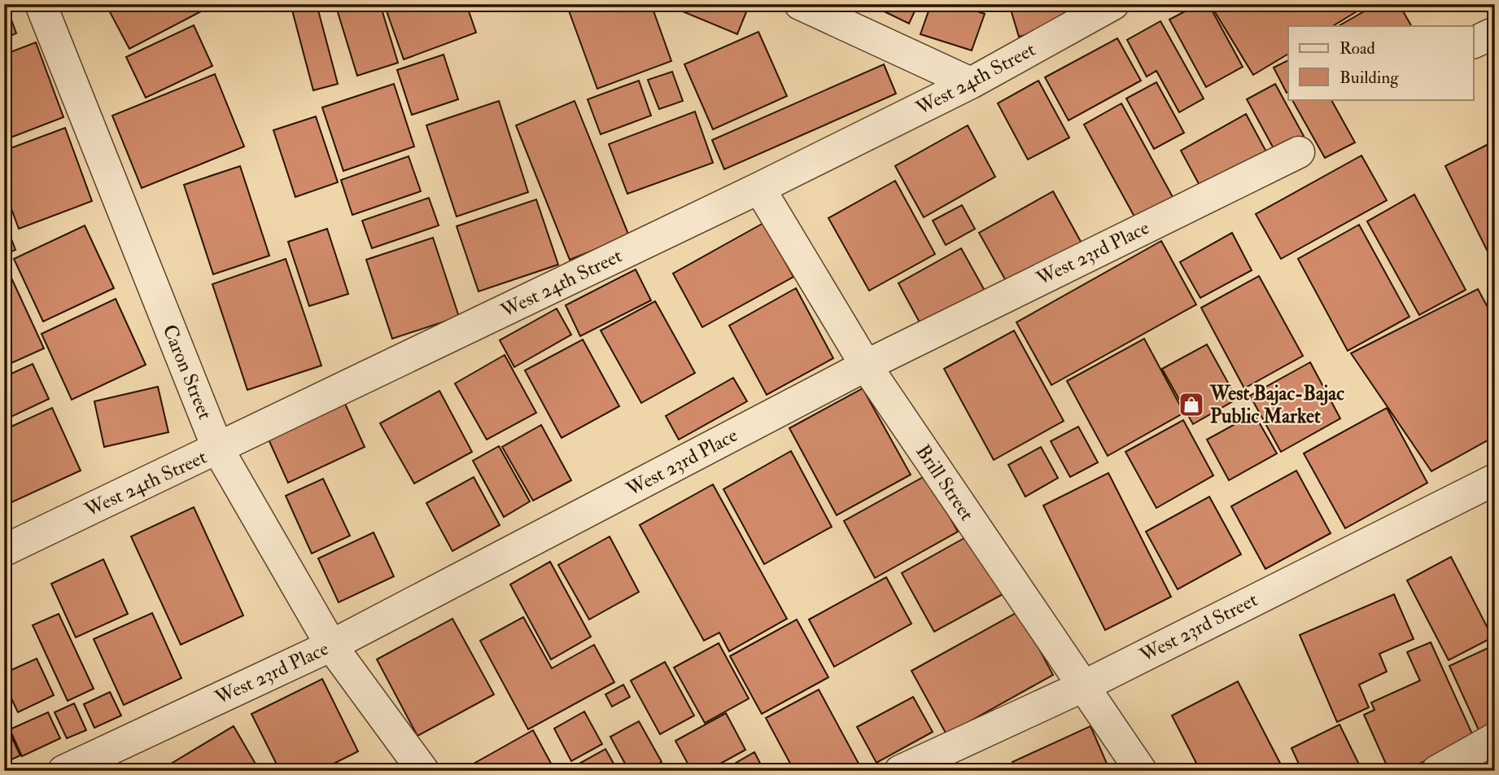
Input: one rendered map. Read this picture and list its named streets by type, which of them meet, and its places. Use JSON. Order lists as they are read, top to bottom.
{
  "streets": {
    "street": [
      "West 24th Street",
      "West 23rd Place",
      "Caron Street",
      "Brill Street",
      "West 23rd Street"
    ]
  },
  "crossings": [
    ["West 24th Street", "Caron Street"],
    ["West 24th Street", "Brill Street"],
    ["West 23rd Place", "Caron Street"],
    ["West 23rd Place", "Brill Street"],
    ["Brill Street", "West 23rd Street"]
  ],
  "places": {
    "shop": ["West Bajac-Bajac Public Market"]
  },
  "legend": ["Road", "Building"]
}
